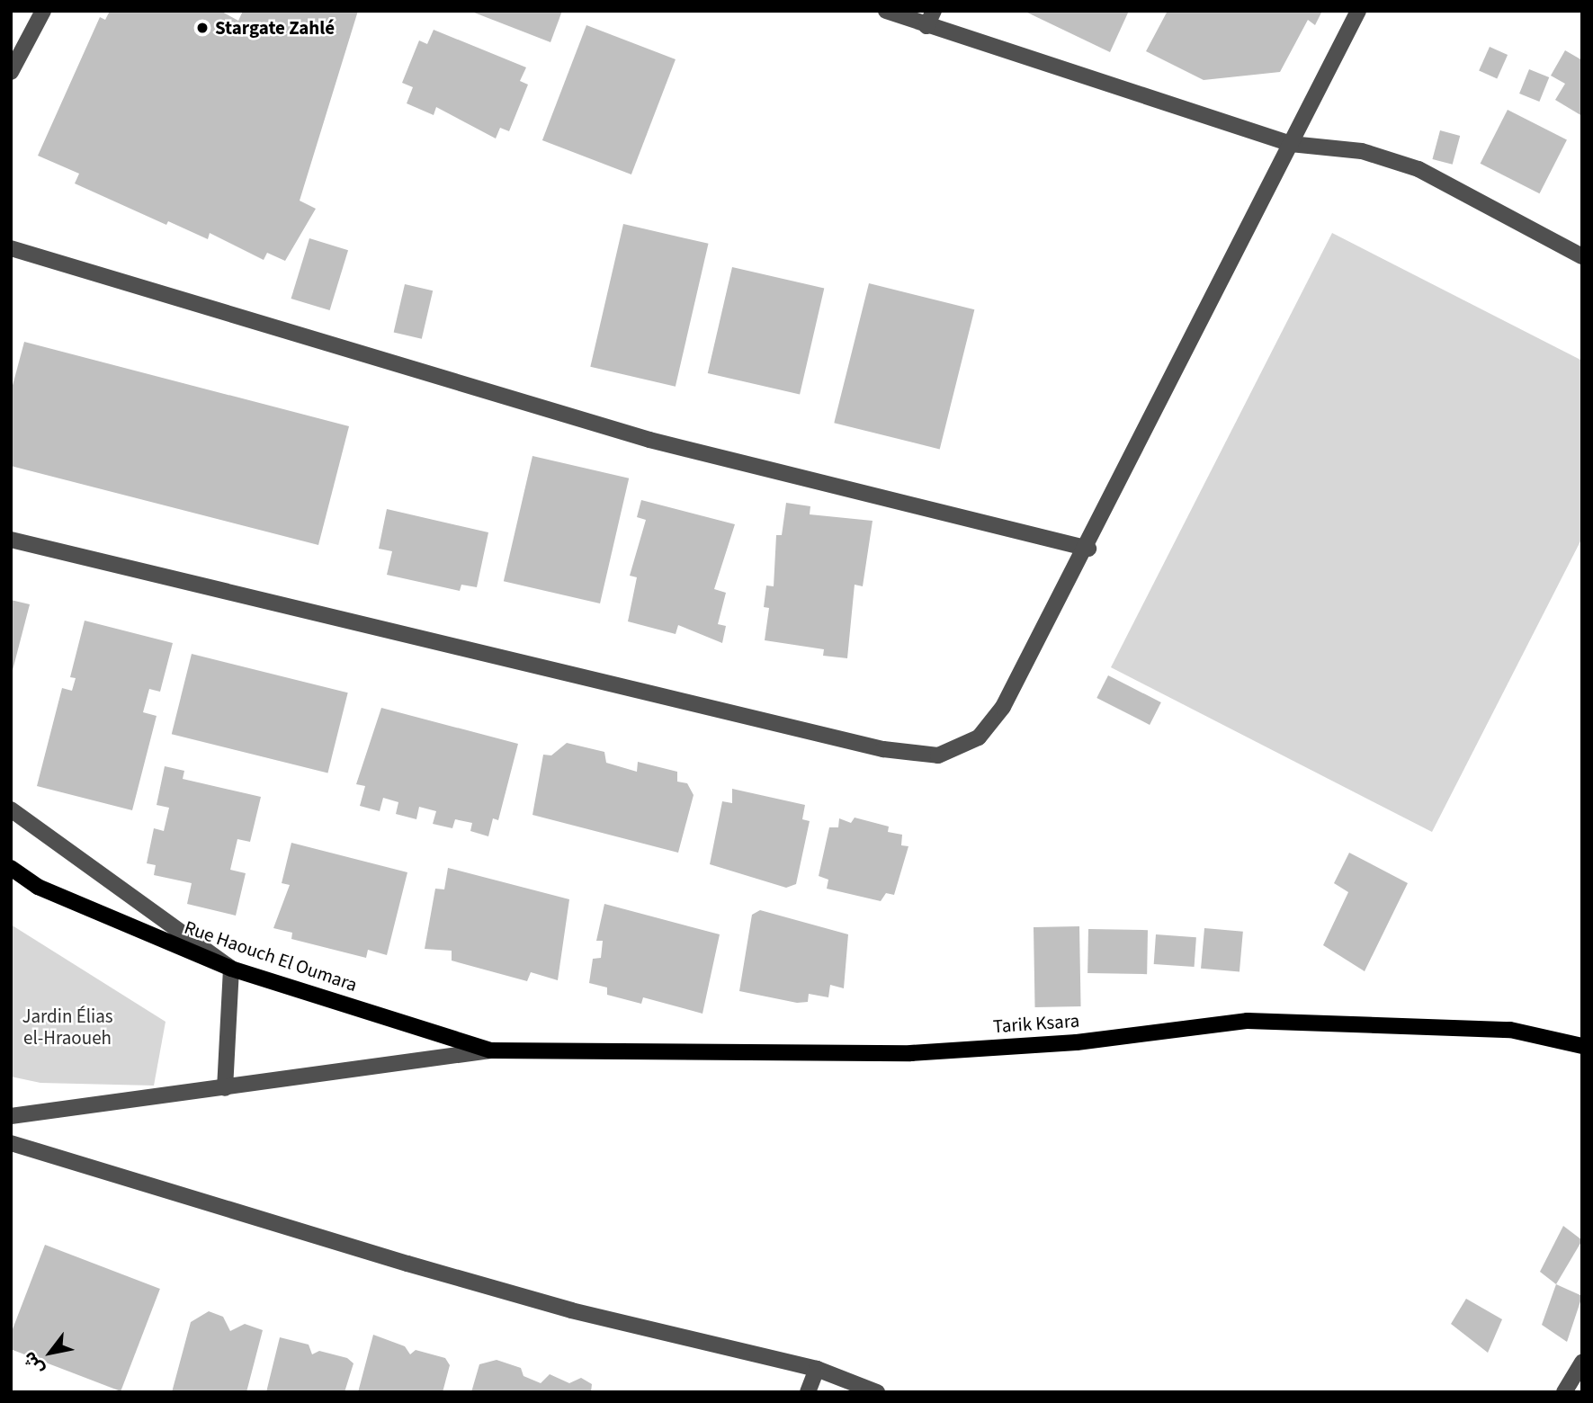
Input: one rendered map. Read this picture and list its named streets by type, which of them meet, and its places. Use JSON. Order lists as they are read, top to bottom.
{
  "streets": {
    "main road": ["Rue Haouch El Oumara", "Tarik Ksara"]
  },
  "crossings": [
    ["Rue Haouch El Oumara", "Tarik Ksara"]
  ],
  "parks": ["Jardin Élias el-Hraoueh"],
  "places": ["Stargate Zahlé"],
  "north": "bottom left"
}
